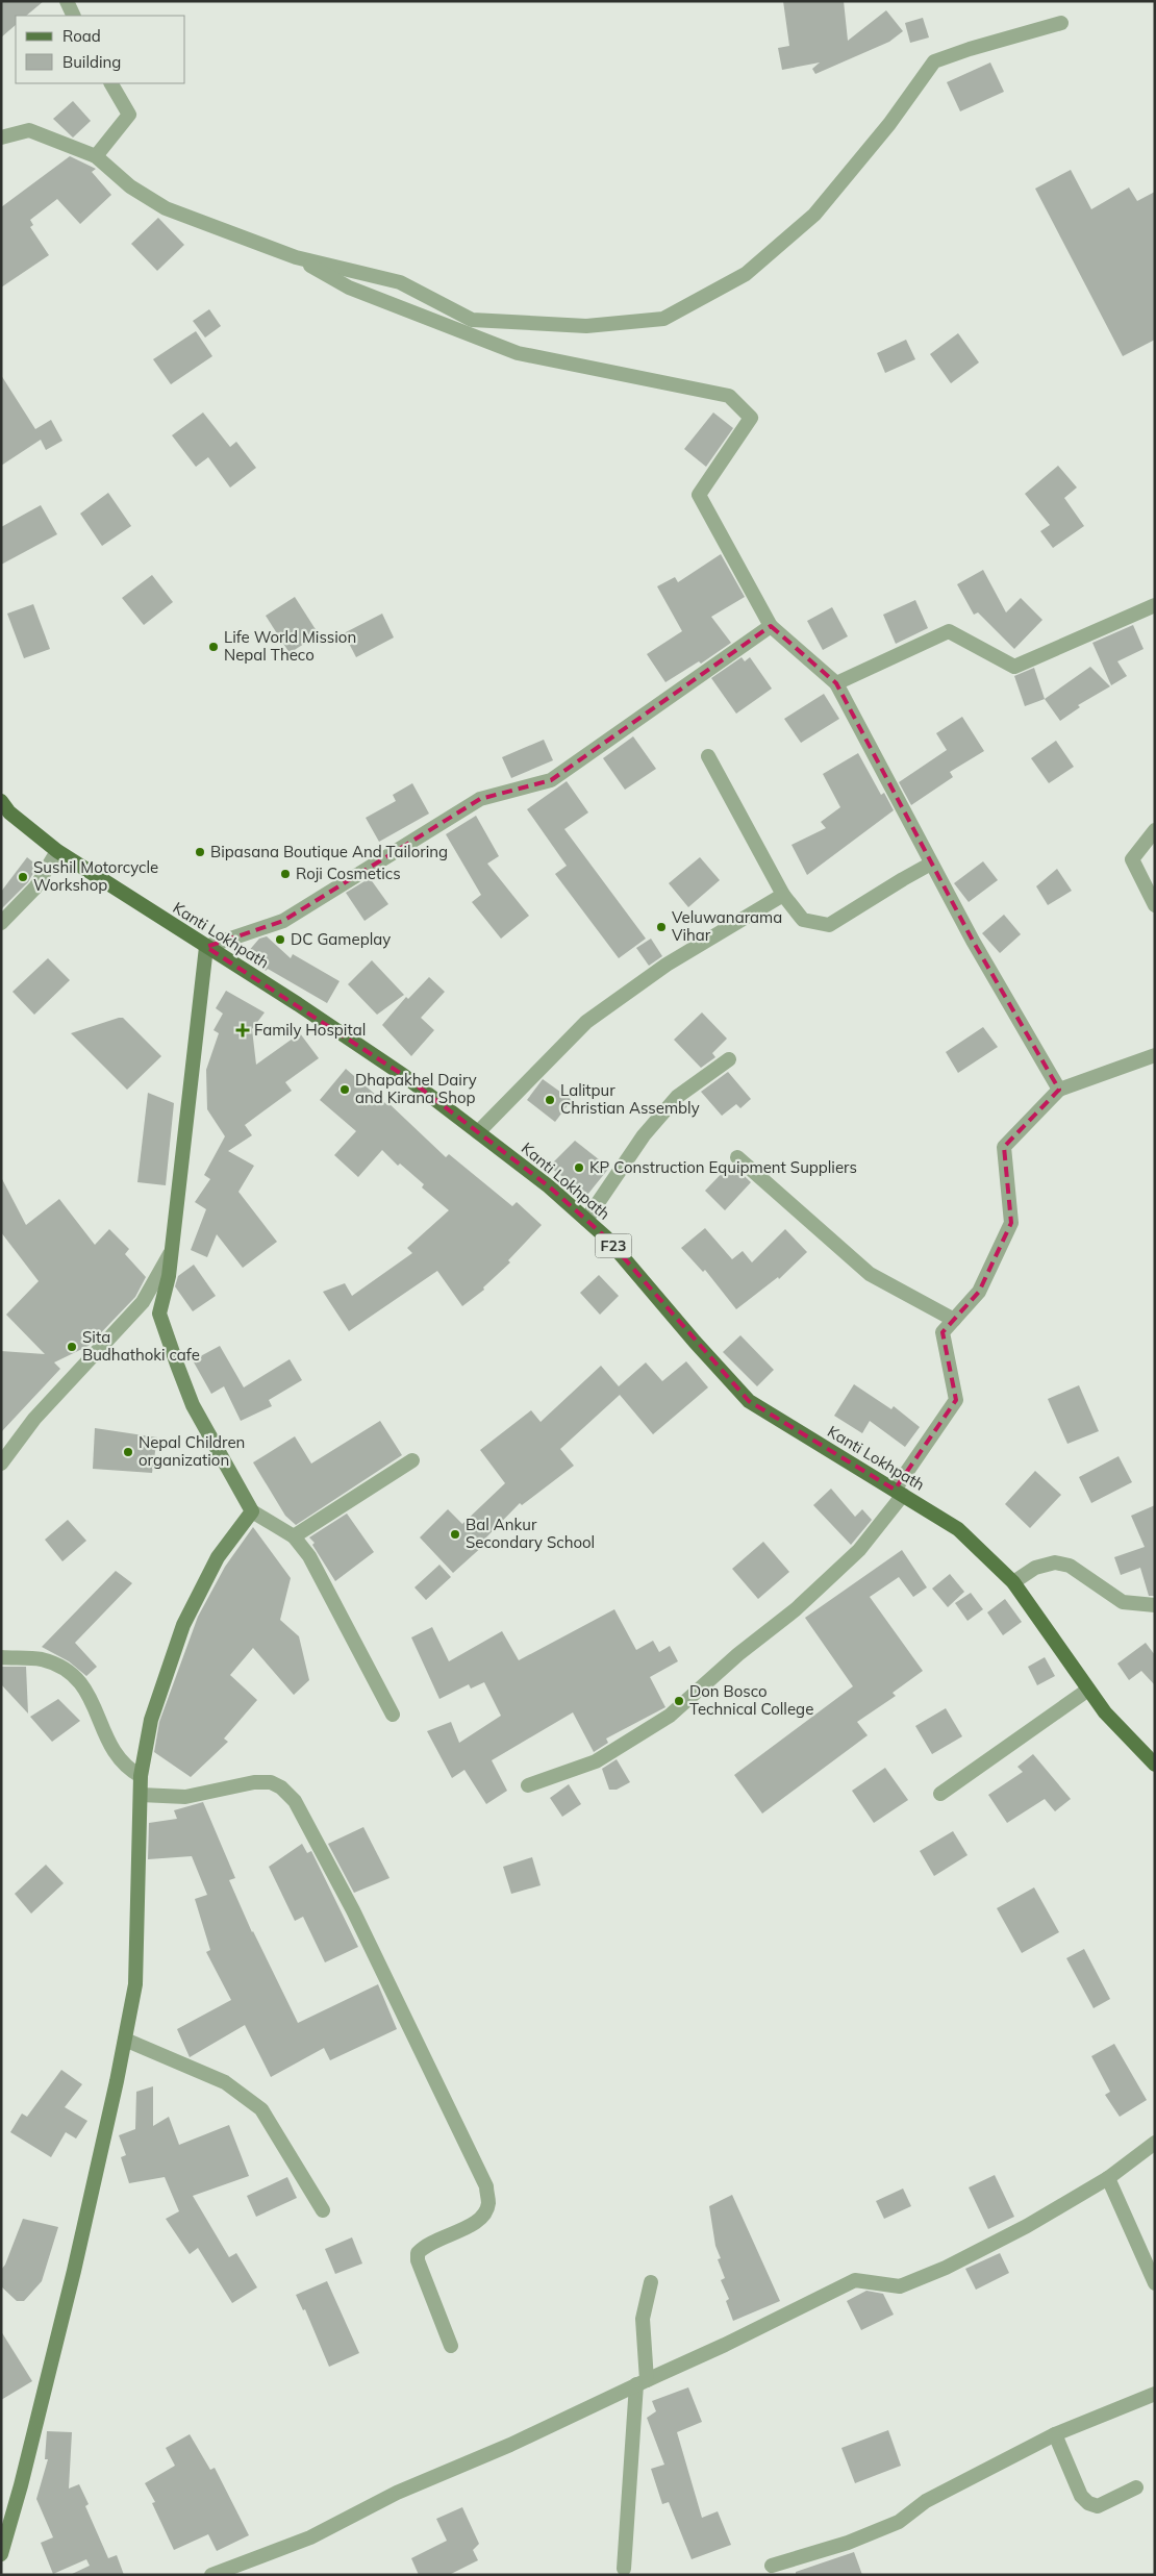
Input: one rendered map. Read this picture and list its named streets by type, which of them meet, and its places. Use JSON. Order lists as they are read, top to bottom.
{
  "streets": {
    "main road": ["Kanti Lokhpath", "F23"]
  },
  "places": {
    "other": [
      "Life World Mission Nepal Theco",
      "Bipasana Boutique And Tailoring",
      "Roji Cosmetics",
      "Sushil Motorcycle Workshop",
      "Veluwanarama Vihar",
      "DC Gameplay",
      "Dhapakhel Dairy and Kirana Shop",
      "Lalitpur Christian Assembly",
      "KP Construction Equipment Suppliers",
      "Sita Budhathoki cafe",
      "Nepal Children organization",
      "Bal Ankur Secondary School",
      "Don Bosco Technical College"
    ],
    "health": ["Family Hospital"]
  },
  "legend": ["Road", "Building"]
}
